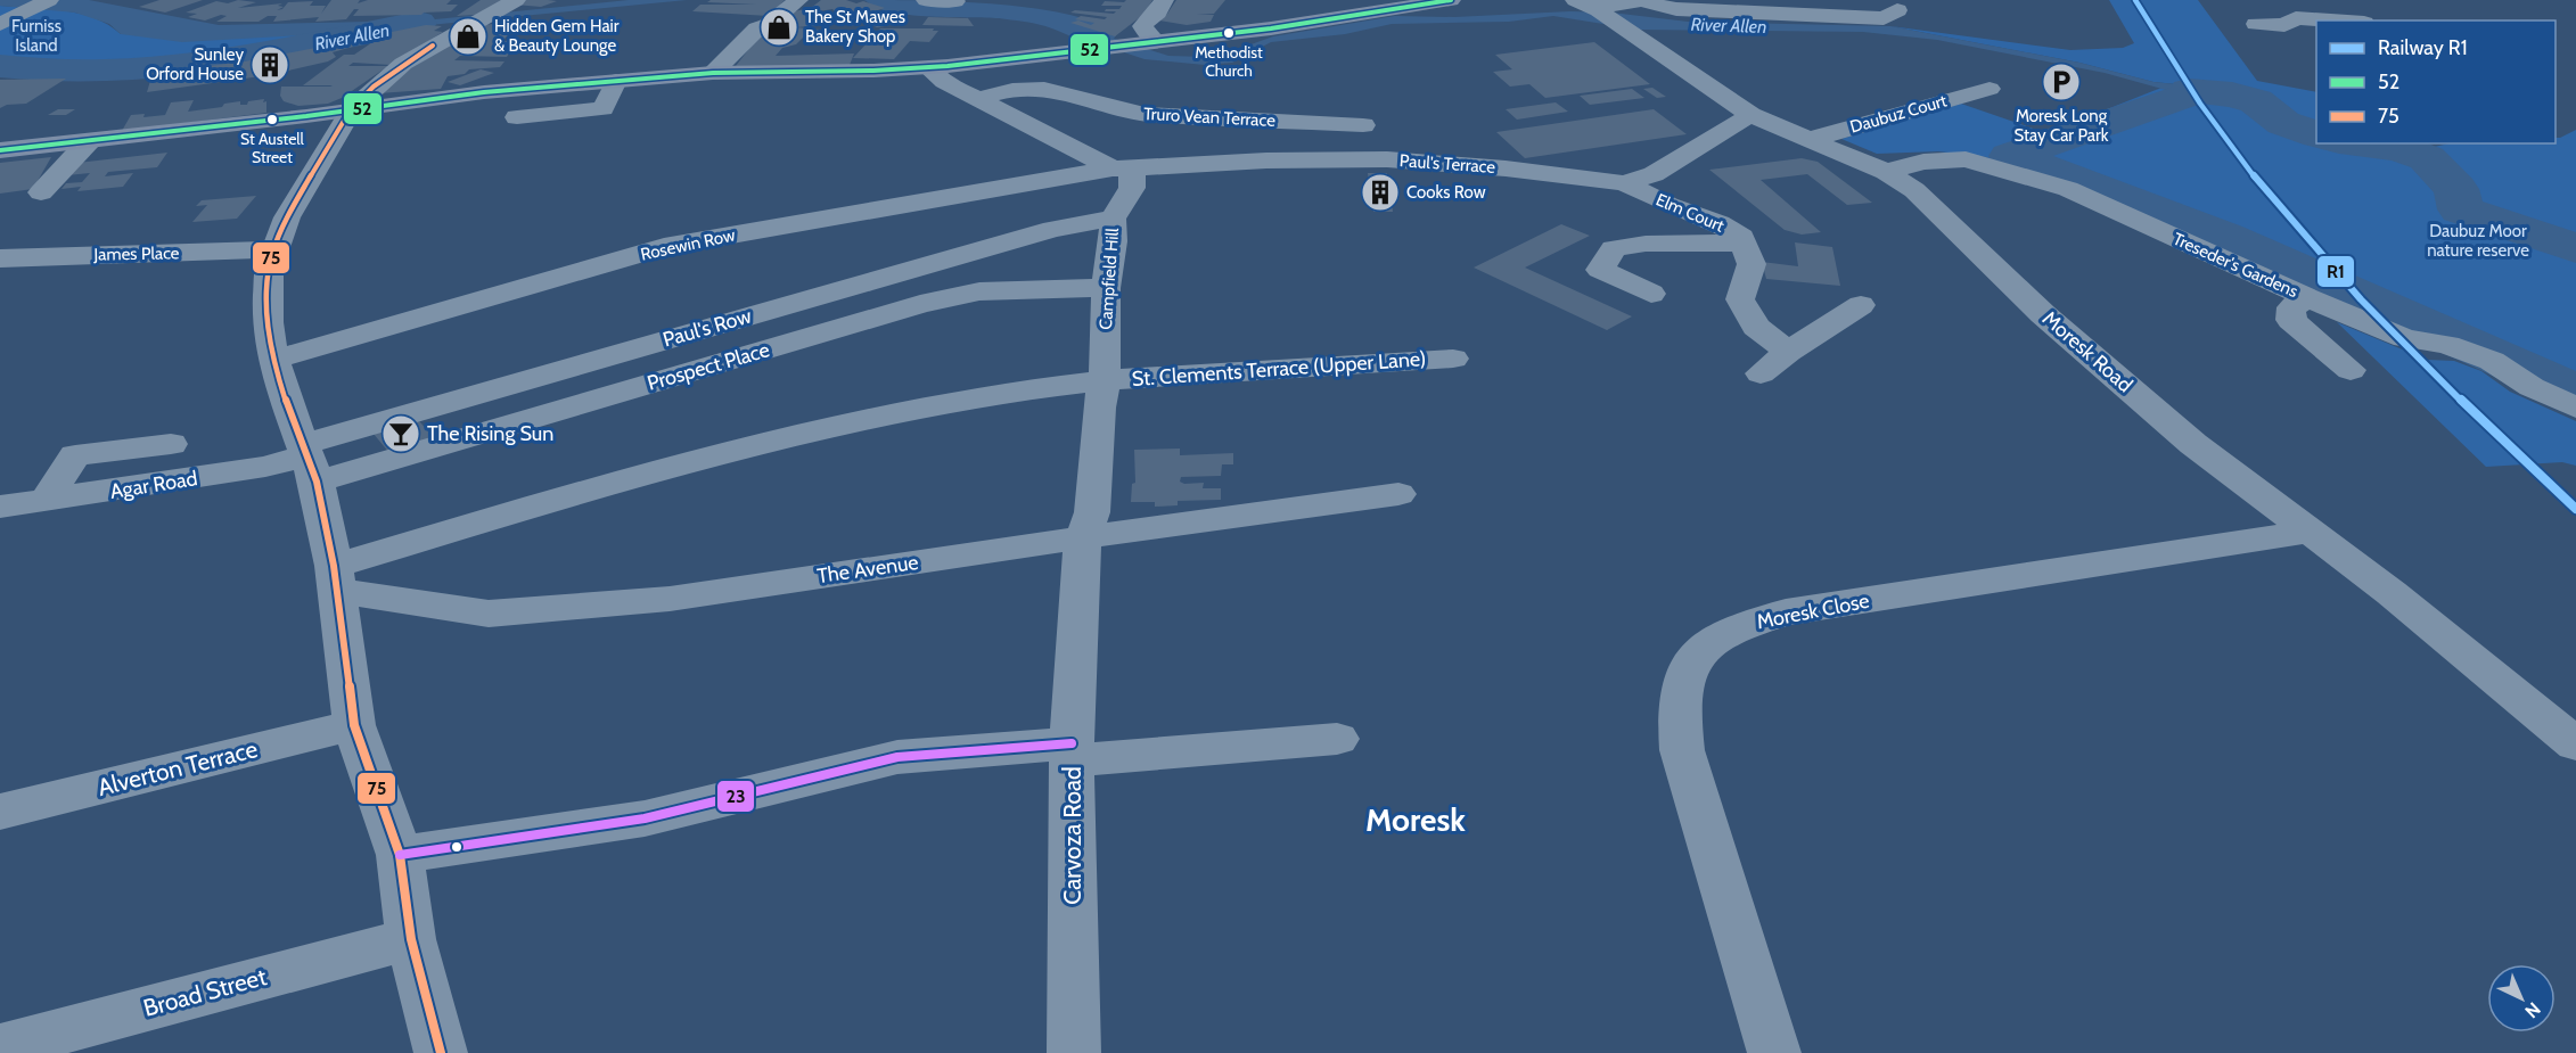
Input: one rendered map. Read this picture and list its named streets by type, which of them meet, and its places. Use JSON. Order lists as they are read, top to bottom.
{
  "streets": {
    "street": [
      "Daubuz Court",
      "Truro Vean Terrace",
      "Paul's Terrace",
      "Elm Court",
      "Rosewin Row",
      "James Place",
      "Treseder's Gardens",
      "Campfield Hill",
      "Paul's Row",
      "Moresk Road",
      "Prospect Place",
      "St. Clements Terrace (Upper Lane)",
      "Agar Road",
      "The Avenue",
      "Moresk Close",
      "Alverton Terrace",
      "Carvoza Road",
      "Broad Street"
    ]
  },
  "crossings": [
    ["Daubuz Court", "Moresk Road"],
    ["Paul's Terrace", "Elm Court"],
    ["Paul's Terrace", "Rosewin Row"],
    ["Paul's Terrace", "Campfield Hill"],
    ["Paul's Terrace", "Moresk Road"],
    ["Rosewin Row", "Campfield Hill"],
    ["Treseder's Gardens", "Moresk Road"],
    ["Campfield Hill", "Paul's Row"],
    ["Campfield Hill", "Prospect Place"],
    ["Campfield Hill", "St. Clements Terrace (Upper Lane)"],
    ["Campfield Hill", "The Avenue"],
    ["Campfield Hill", "Carvoza Road"],
    ["Paul's Row", "Prospect Place"],
    ["Paul's Row", "Agar Road"],
    ["Moresk Road", "Moresk Close"],
    ["Prospect Place", "Agar Road"],
    ["St. Clements Terrace (Upper Lane)", "The Avenue"],
    ["The Avenue", "Carvoza Road"]
  ],
  "districts": ["Moresk"],
  "water": ["River Allen"],
  "parks": ["Furniss Island", "Daubuz Moor nature reserve"],
  "places": {
    "shop": ["The St Mawes Bakery Shop", "Hidden Gem Hair & Beauty Lounge"],
    "other": ["Methodist Church", "St Austell Street"],
    "building": ["Sunley Orford House", "Cooks Row"],
    "parking": ["Moresk Long Stay Car Park"],
    "bar": ["The Rising Sun"]
  },
  "lines": [
    "rail line R1",
    "transit line 52",
    "transit line 75",
    "transit line 23"
  ],
  "legend": ["Railway R1", "52", "75"],
  "north": "bottom right"
}
